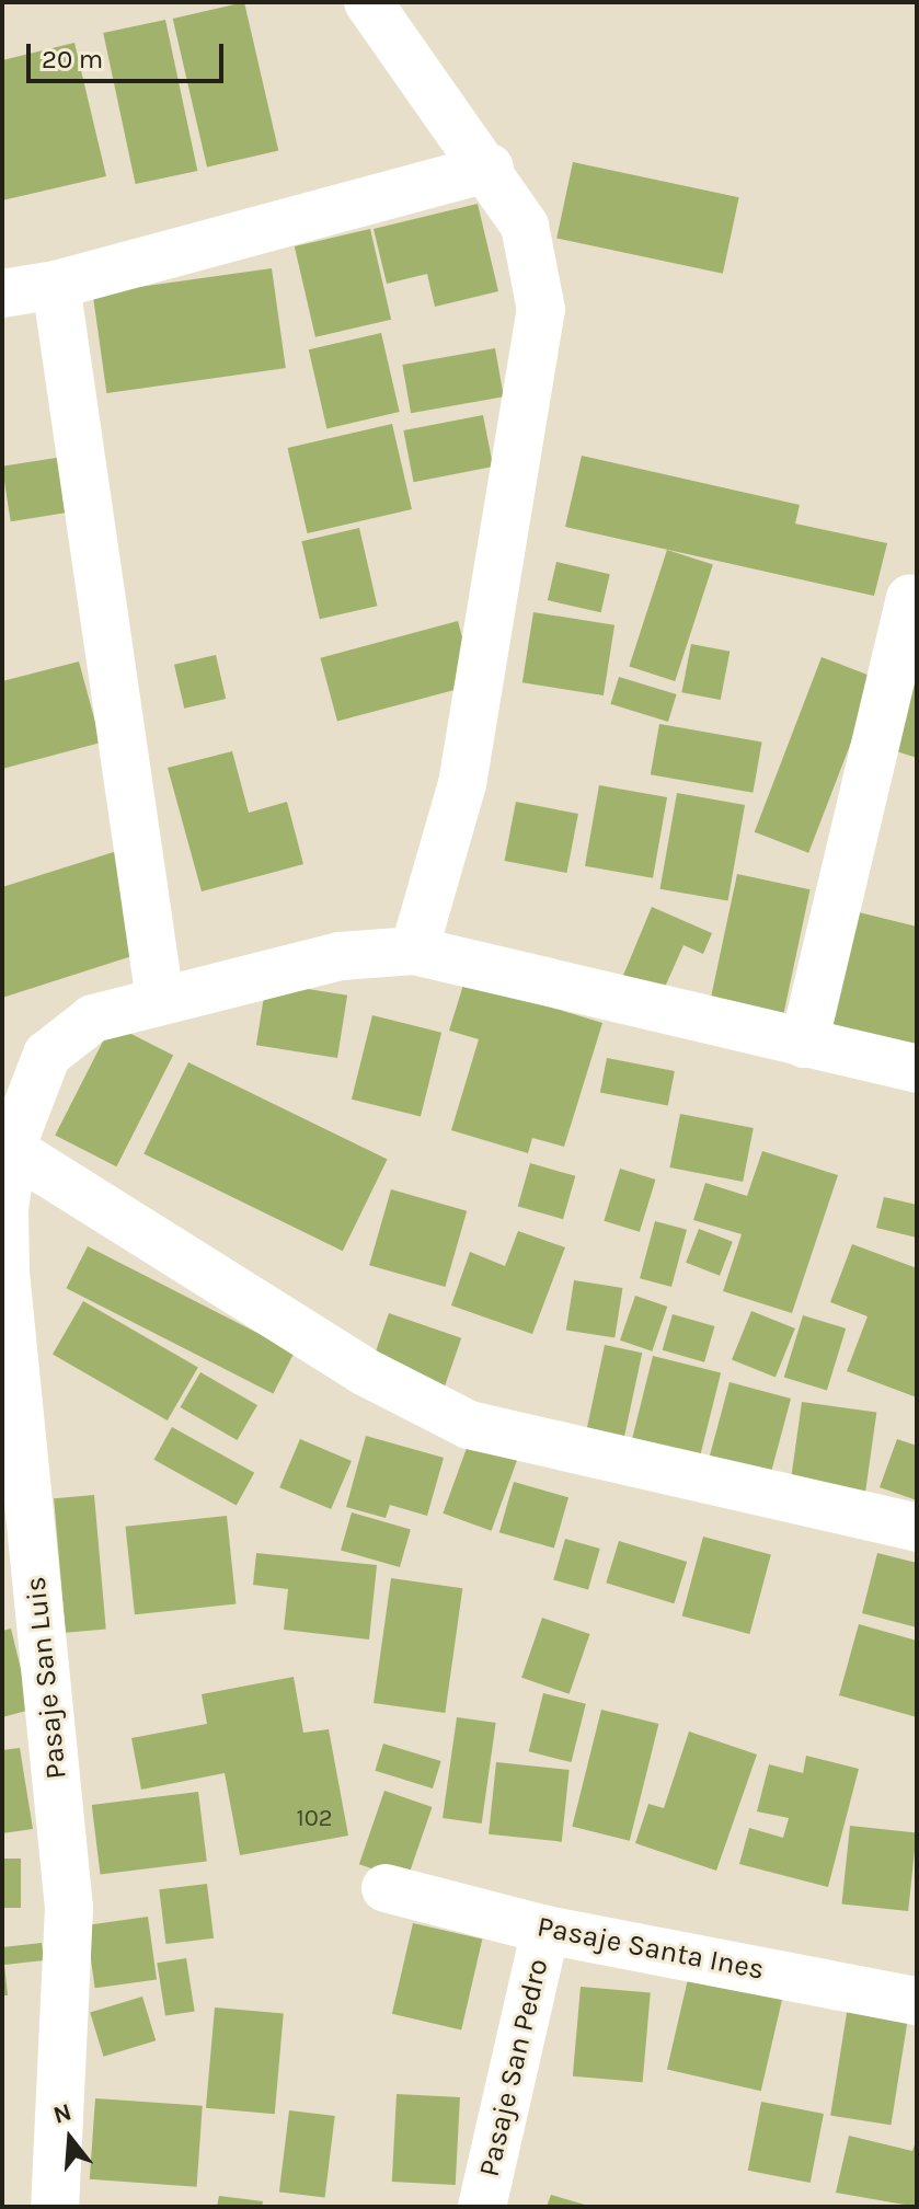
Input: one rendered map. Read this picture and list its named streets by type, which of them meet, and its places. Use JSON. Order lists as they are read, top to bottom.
{
  "streets": {
    "street": ["Pasaje San Luis", "Pasaje Santa Ines", "Pasaje San Pedro"]
  },
  "crossings": [
    ["Pasaje Santa Ines", "Pasaje San Pedro"]
  ],
  "house_numbers": ["102"],
  "scale_bar": "20 m",
  "north": "top"
}
